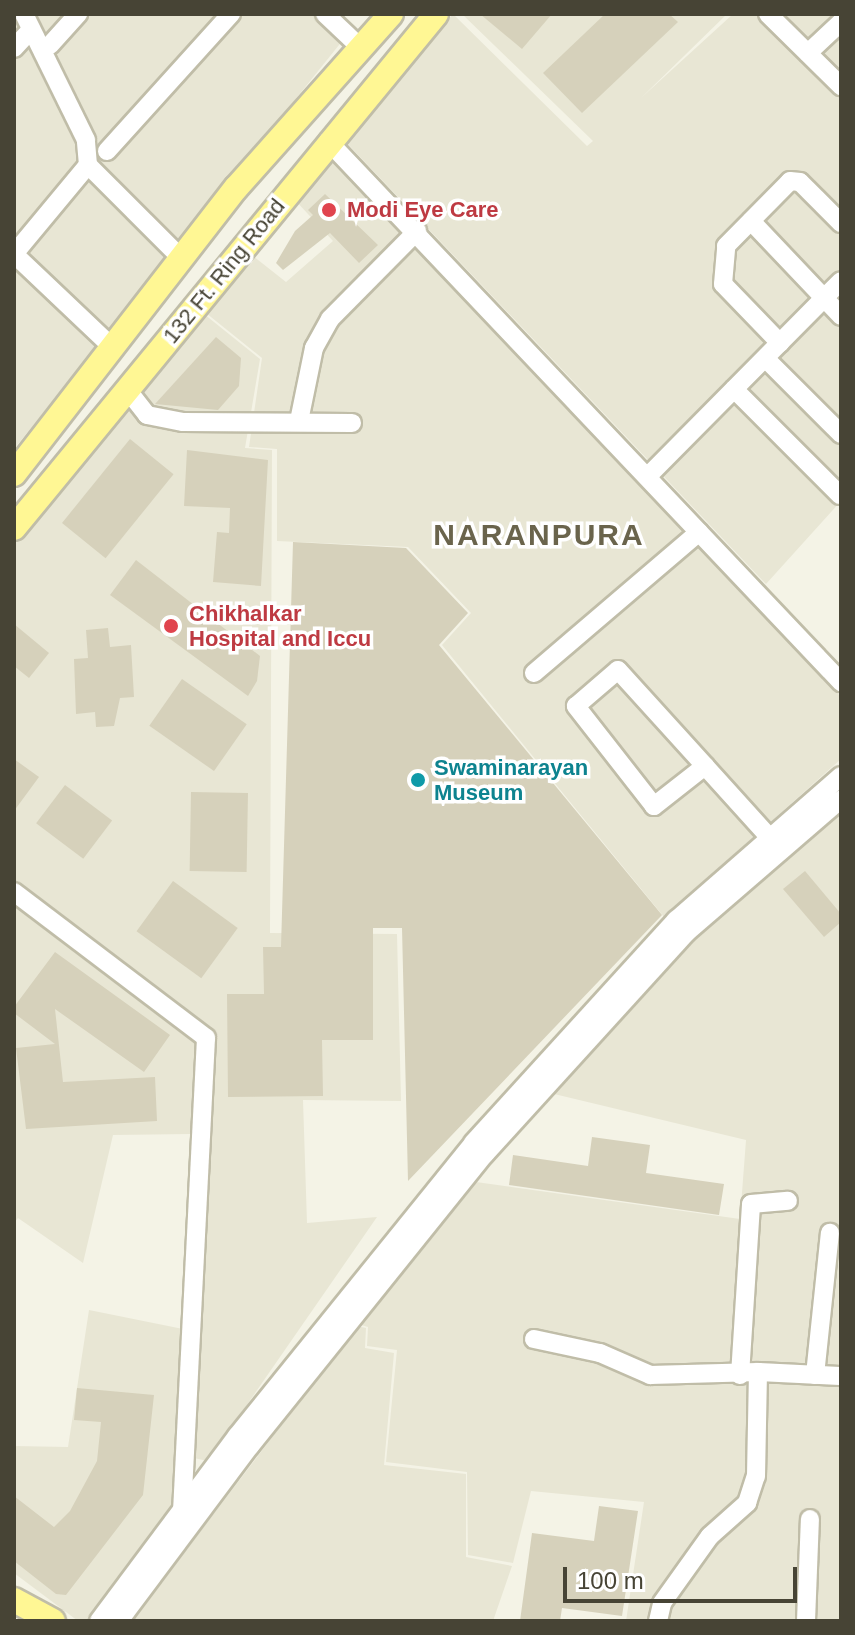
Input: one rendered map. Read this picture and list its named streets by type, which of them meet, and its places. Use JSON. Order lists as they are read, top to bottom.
{
  "streets": {
    "main road": ["132 Ft. Ring Road"]
  },
  "districts": ["NARANPURA"],
  "places": ["Modi Eye Care", "Chikhalkar Hospital and Iccu", "Swaminarayan Museum"],
  "scale_bar": "100 m"
}
